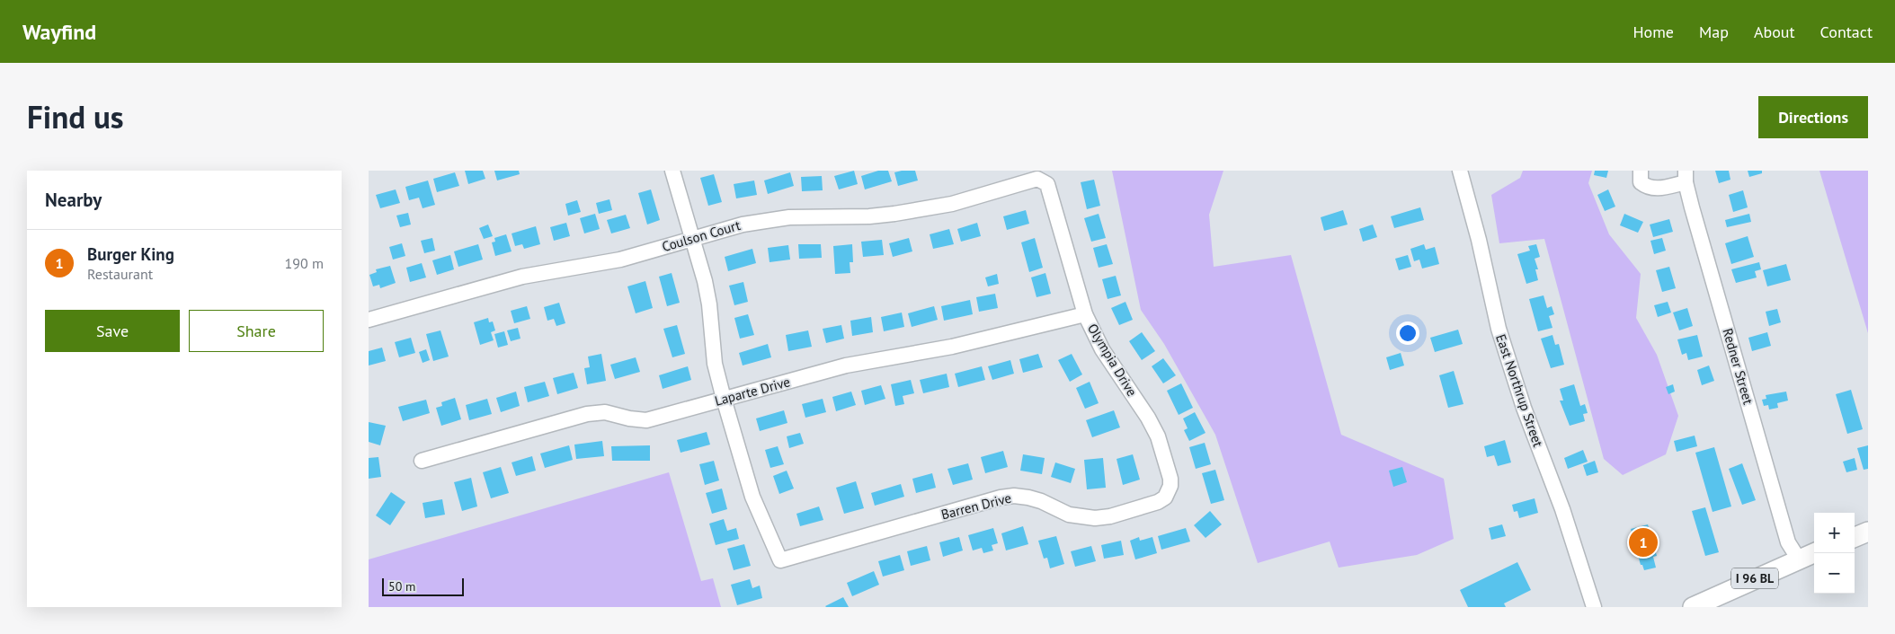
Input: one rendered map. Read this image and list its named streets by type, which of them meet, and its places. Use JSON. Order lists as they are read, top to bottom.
{
  "streets": {
    "main road": ["I 96 BL"],
    "street": [
      "Coulson Court",
      "Olympia Drive",
      "Redner Street",
      "East Northrup Street",
      "Laparte Drive",
      "Barren Drive"
    ]
  },
  "crossings": [
    ["Coulson Court", "Olympia Drive"],
    ["Olympia Drive", "Laparte Drive"],
    ["Olympia Drive", "Barren Drive"],
    ["Redner Street", "I 96 BL"],
    ["Laparte Drive", "Barren Drive"]
  ],
  "scale_bar": "50 m",
  "page": {
    "header": "Wayfind",
    "nav": [
      "Home",
      "Map",
      "About",
      "Contact"
    ],
    "title": "Find us",
    "buttons": [
      "Directions",
      ["Save", "Share"]
    ],
    "heading": "Nearby",
    "list": [
      {
        "mark": "1",
        "name": "Burger King",
        "note": "Restaurant",
        "value": "190 m"
      }
    ],
    "map_buttons": ["+", "−"],
    "pins": "1",
    "scale": "50 m"
  }
}
